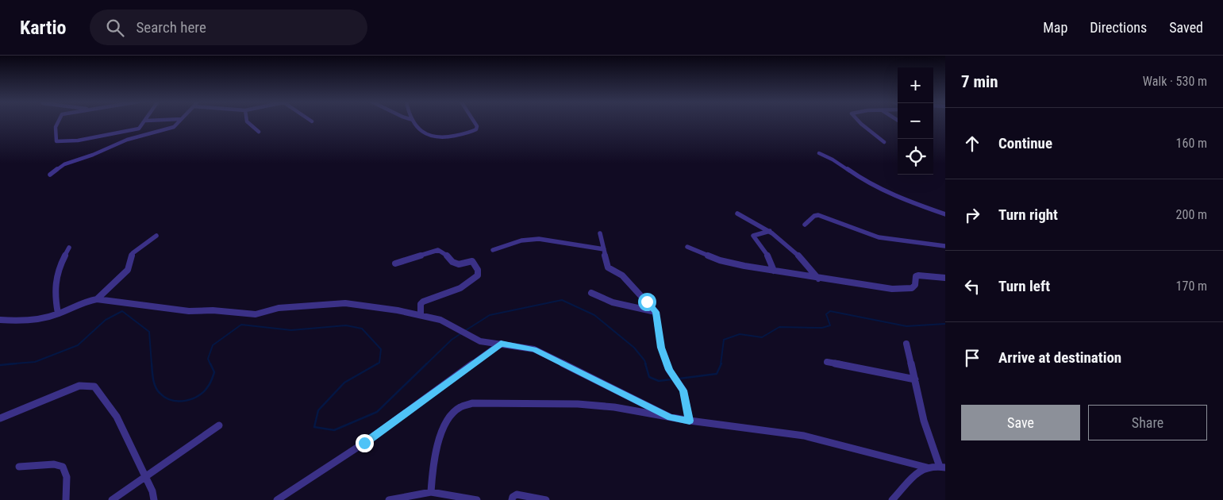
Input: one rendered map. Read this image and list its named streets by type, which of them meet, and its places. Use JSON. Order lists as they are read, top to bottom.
{
  "page": {
    "header": "Kartio",
    "search": "Search here",
    "nav": ["Map", "Directions", "Saved"],
    "heading": ["7 min", "Walk · 530 m"],
    "map_buttons": ["+", "−"],
    "list": [
      ["Continue", "160 m"],
      ["Turn right", "200 m"],
      ["Turn left", "170 m"],
      "Arrive at destination"
    ],
    "buttons": ["Save", "Share"]
  }
}
